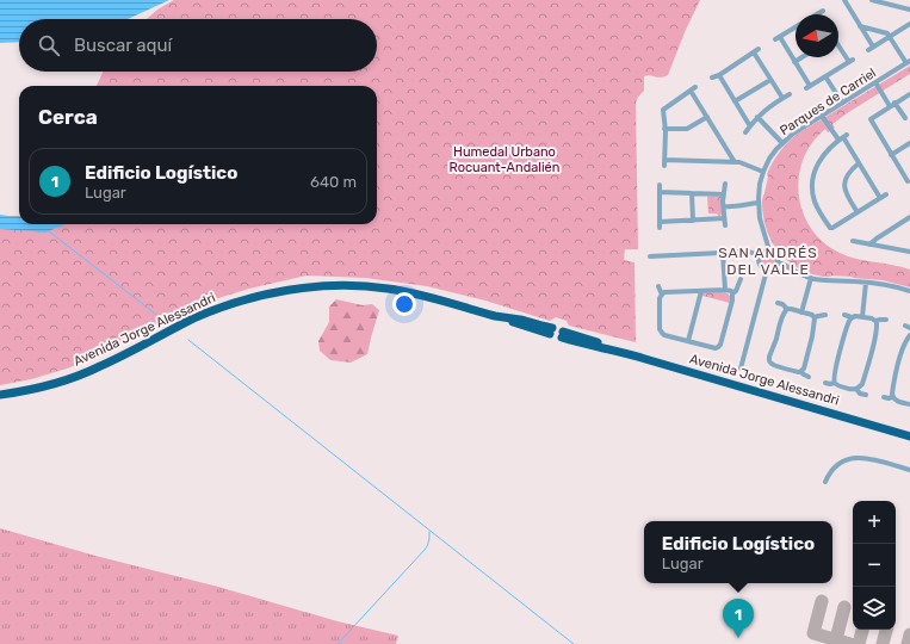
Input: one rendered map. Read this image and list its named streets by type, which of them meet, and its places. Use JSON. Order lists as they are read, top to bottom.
{
  "streets": {
    "highway": ["Avenida Jorge Alessandri"],
    "street": ["Parques de Carriel"]
  },
  "districts": ["SAN ANDRÉS DEL VALLE"],
  "parks": ["Humedal Urbano Rocuant-Andalién"],
  "north": "left",
  "page": {
    "search": "Buscar aquí",
    "heading": "Cerca",
    "list": [
      {
        "mark": "1",
        "name": "Edificio Logístico",
        "note": "Lugar",
        "value": "640 m"
      }
    ],
    "map_buttons": ["+", "−"],
    "popup": ["Edificio Logístico", "Lugar"],
    "pins": "1"
  }
}
